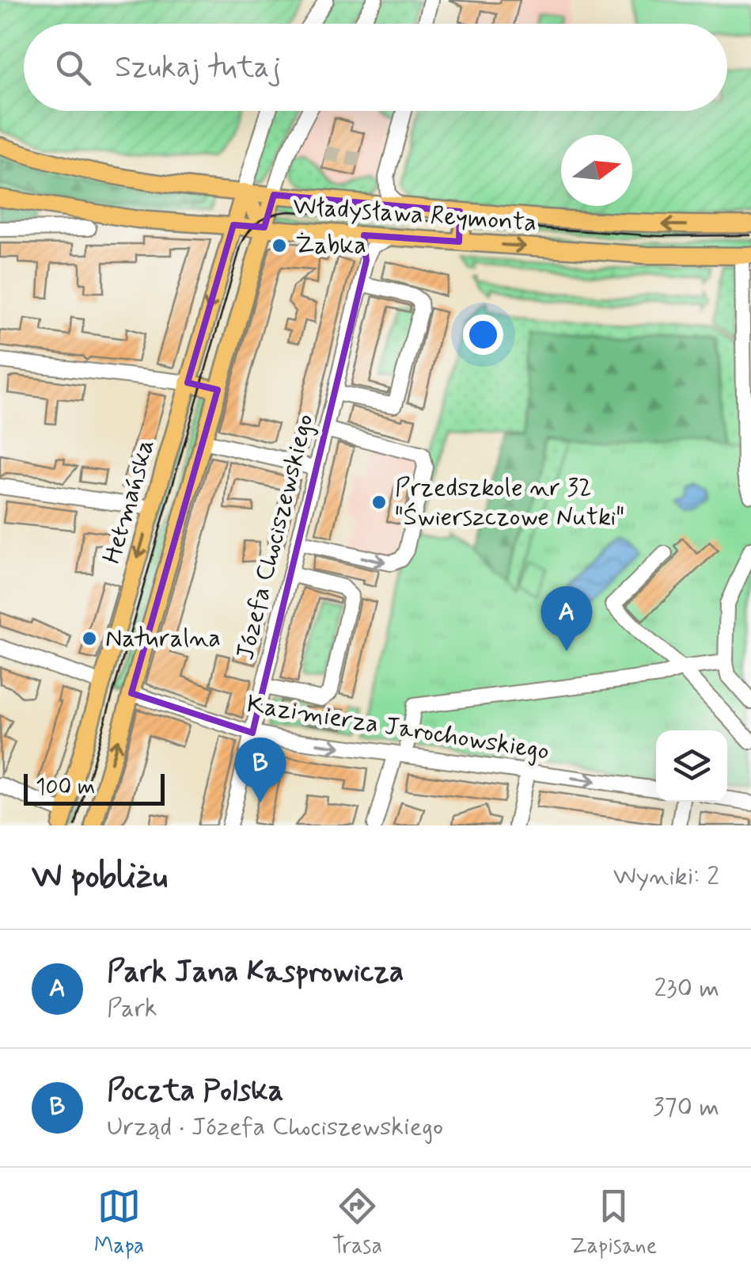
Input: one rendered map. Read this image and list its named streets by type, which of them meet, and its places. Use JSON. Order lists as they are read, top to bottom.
{
  "streets": {
    "main road": ["Władysława Reymonta", "Hetmańska"],
    "street": ["Józefa Chociszewskiego", "Kazimierza Jarochowskiego"]
  },
  "crossings": [
    ["Władysława Reymonta", "Hetmańska"],
    ["Józefa Chociszewskiego", "Kazimierza Jarochowskiego"]
  ],
  "one_way": ["Kazimierza Jarochowskiego"],
  "places": ["Żabka", "Przedszkole nr 32 \"Świerszczowe Nutki\"", "Naturalna"],
  "scale_bar": "100 m",
  "north": "right",
  "page": {
    "search": "Szukaj tutaj",
    "pins": ["A", "B"],
    "scale": "100 m",
    "heading": ["W pobliżu", "Wyniki: 2"],
    "list": [
      {
        "mark": "A",
        "name": "Park Jana Kasprowicza",
        "note": "Park",
        "value": "230 m"
      },
      {
        "mark": "B",
        "name": "Poczta Polska",
        "note": "Urząd · Józefa Chociszewskiego",
        "value": "370 m"
      }
    ],
    "nav": ["Mapa", "Trasa", "Zapisane"]
  }
}
